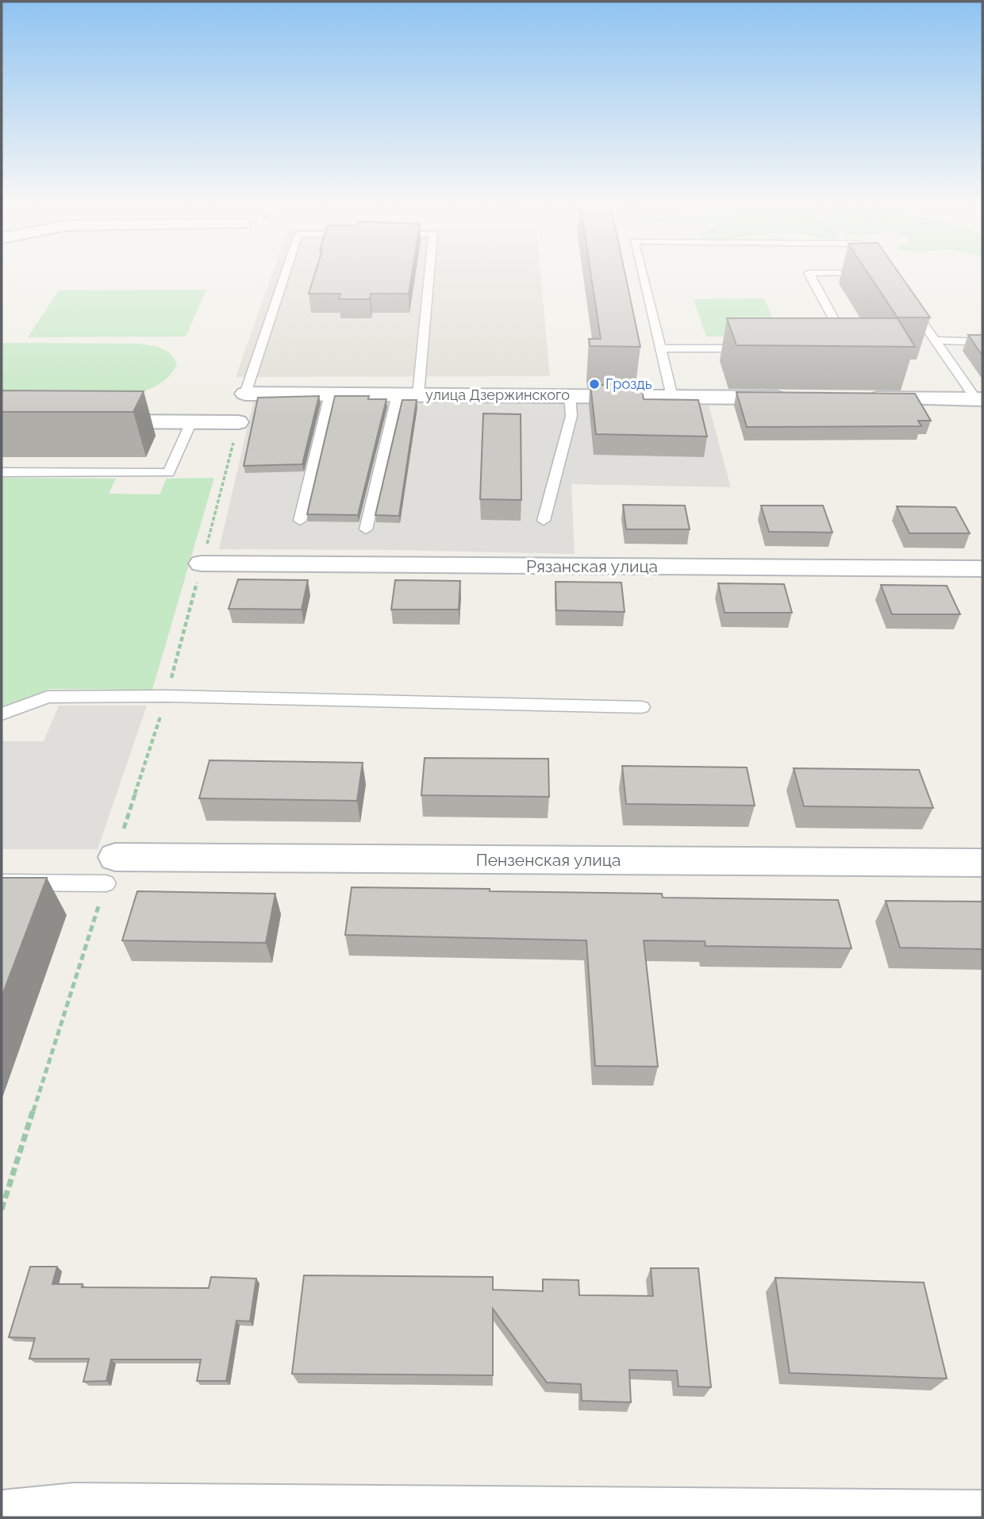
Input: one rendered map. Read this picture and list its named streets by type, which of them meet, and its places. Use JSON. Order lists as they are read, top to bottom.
{
  "streets": {
    "street": ["улица Дзержинского", "Рязанская улица", "Пензенская улица"]
  },
  "places": ["Гроздь"]
}
